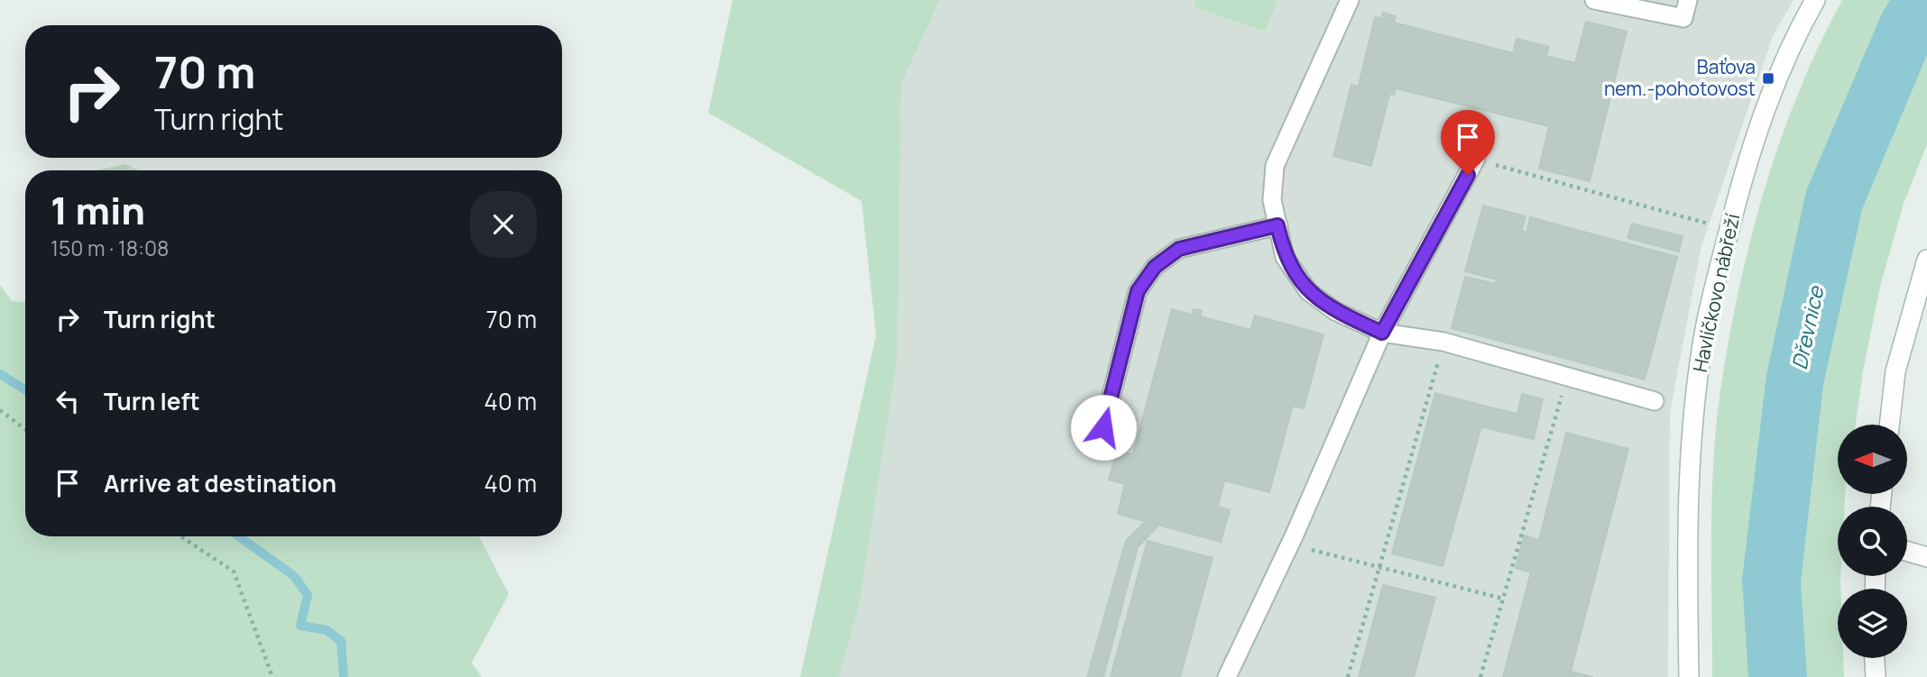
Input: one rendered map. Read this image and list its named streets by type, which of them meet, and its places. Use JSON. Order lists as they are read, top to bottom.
{
  "streets": {
    "street": ["Havlíčkovo nábřeží"]
  },
  "water": ["Dřevnice"],
  "places": {
    "transit": ["Baťova nem.-pohotovost"]
  },
  "north": "left",
  "page": {
    "turn": ["70 m", "Turn right"],
    "heading": ["1 min", "150 m · 18:08"],
    "list": [
      {
        "name": "Turn right",
        "value": "70 m"
      },
      {
        "name": "Turn left",
        "value": "40 m"
      },
      {
        "name": "Arrive at destination",
        "value": "40 m"
      }
    ]
  }
}
